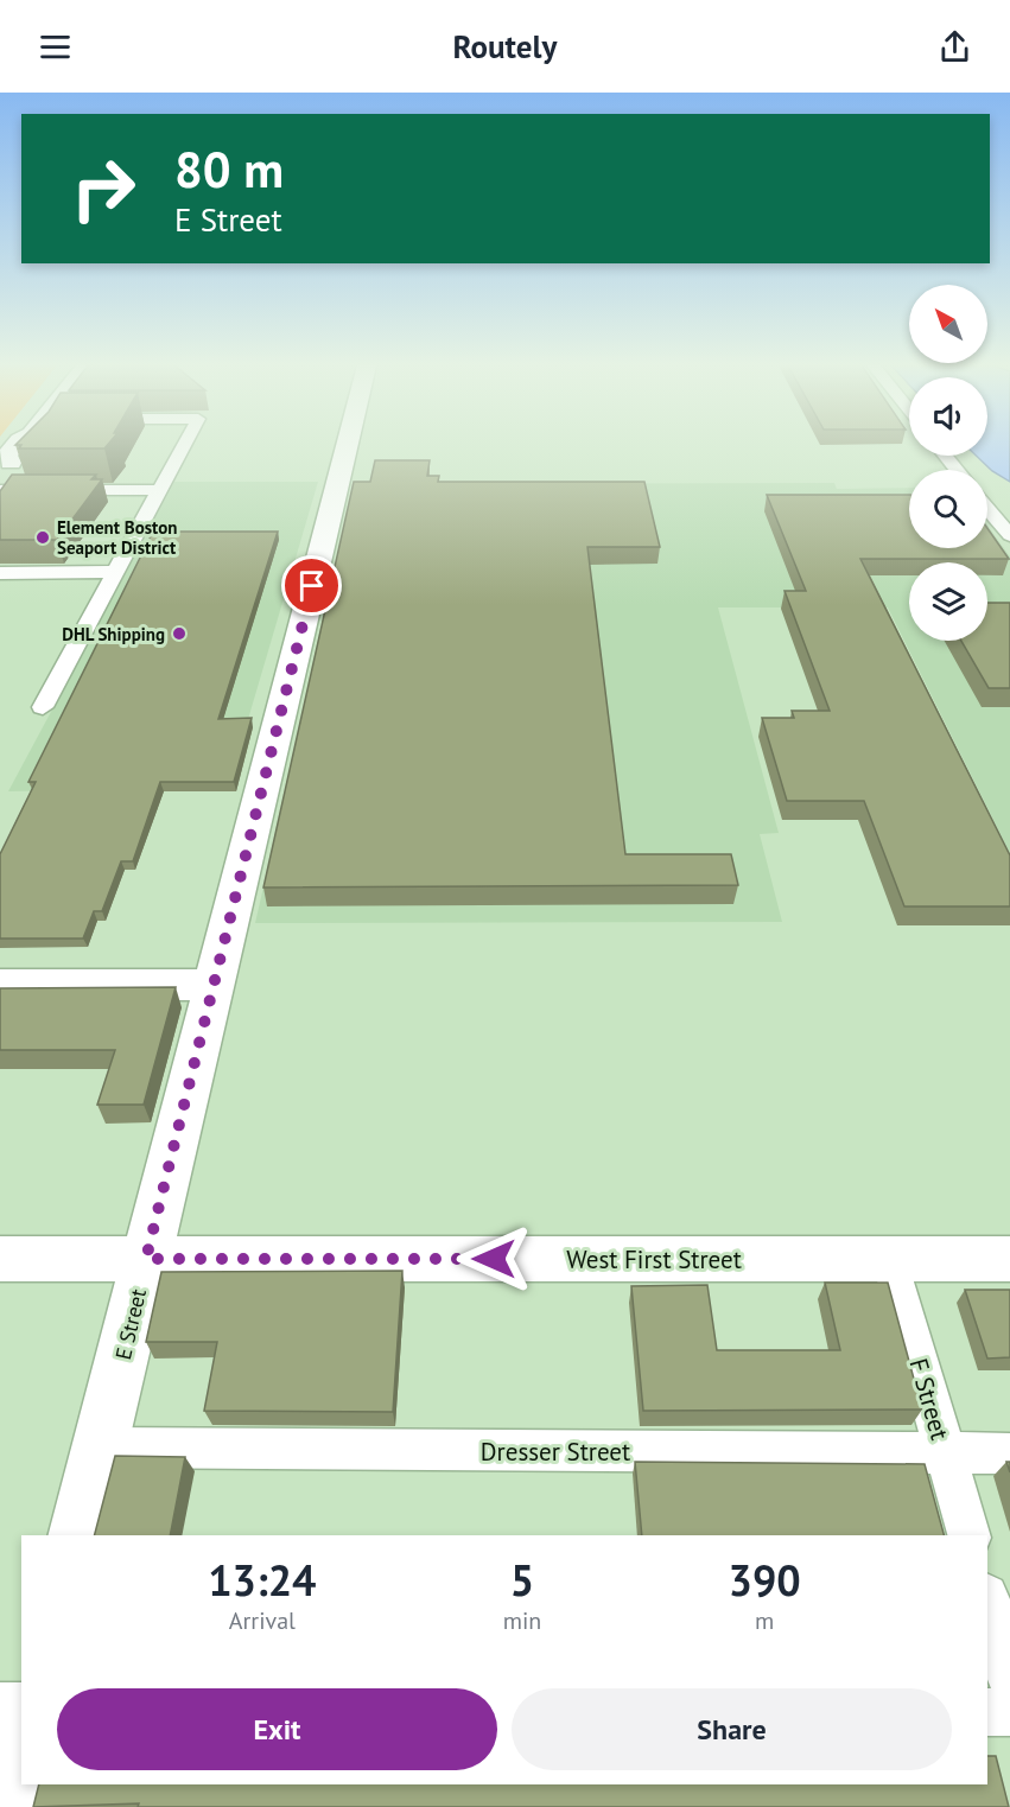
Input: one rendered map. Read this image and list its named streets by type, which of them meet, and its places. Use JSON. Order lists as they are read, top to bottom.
{
  "streets": {
    "street": [
      "West First Street",
      "E Street",
      "F Street",
      "Dresser Street"
    ]
  },
  "crossings": [
    ["West First Street", "E Street"],
    ["West First Street", "F Street"],
    ["E Street", "Dresser Street"],
    ["F Street", "Dresser Street"]
  ],
  "places": ["Element Boston Seaport District", "DHL Shipping"],
  "north": "top left",
  "page": {
    "header": "Routely",
    "turn": ["80 m", "E Street"],
    "eta": [
      "13:24",
      "Arrival",
      "5",
      "min",
      "390",
      "m"
    ],
    "buttons": ["Exit", "Share"]
  }
}
